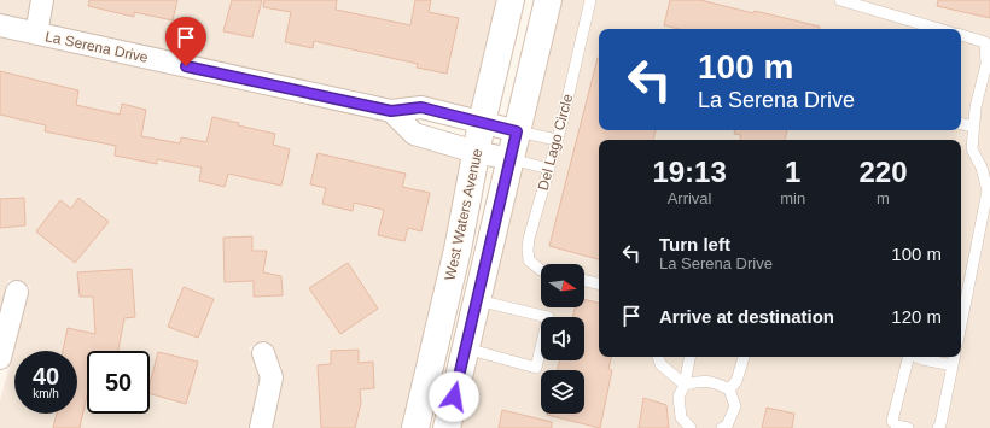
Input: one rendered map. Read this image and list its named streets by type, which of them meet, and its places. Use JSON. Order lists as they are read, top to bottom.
{
  "streets": {
    "main road": ["West Waters Avenue"],
    "street": ["La Serena Drive"],
    "lane": ["Del Lago Circle"]
  },
  "crossings": [
    ["La Serena Drive", "West Waters Avenue"]
  ],
  "north": "right",
  "page": {
    "turn": ["100 m", "La Serena Drive"],
    "eta": [
      "19:13",
      "Arrival",
      "1",
      "min",
      "220",
      "m"
    ],
    "list": [
      {
        "name": "Turn left",
        "note": "La Serena Drive",
        "value": "100 m"
      },
      {
        "name": "Arrive at destination",
        "value": "120 m"
      }
    ],
    "speed": "40 km/h",
    "limit": "50"
  }
}
